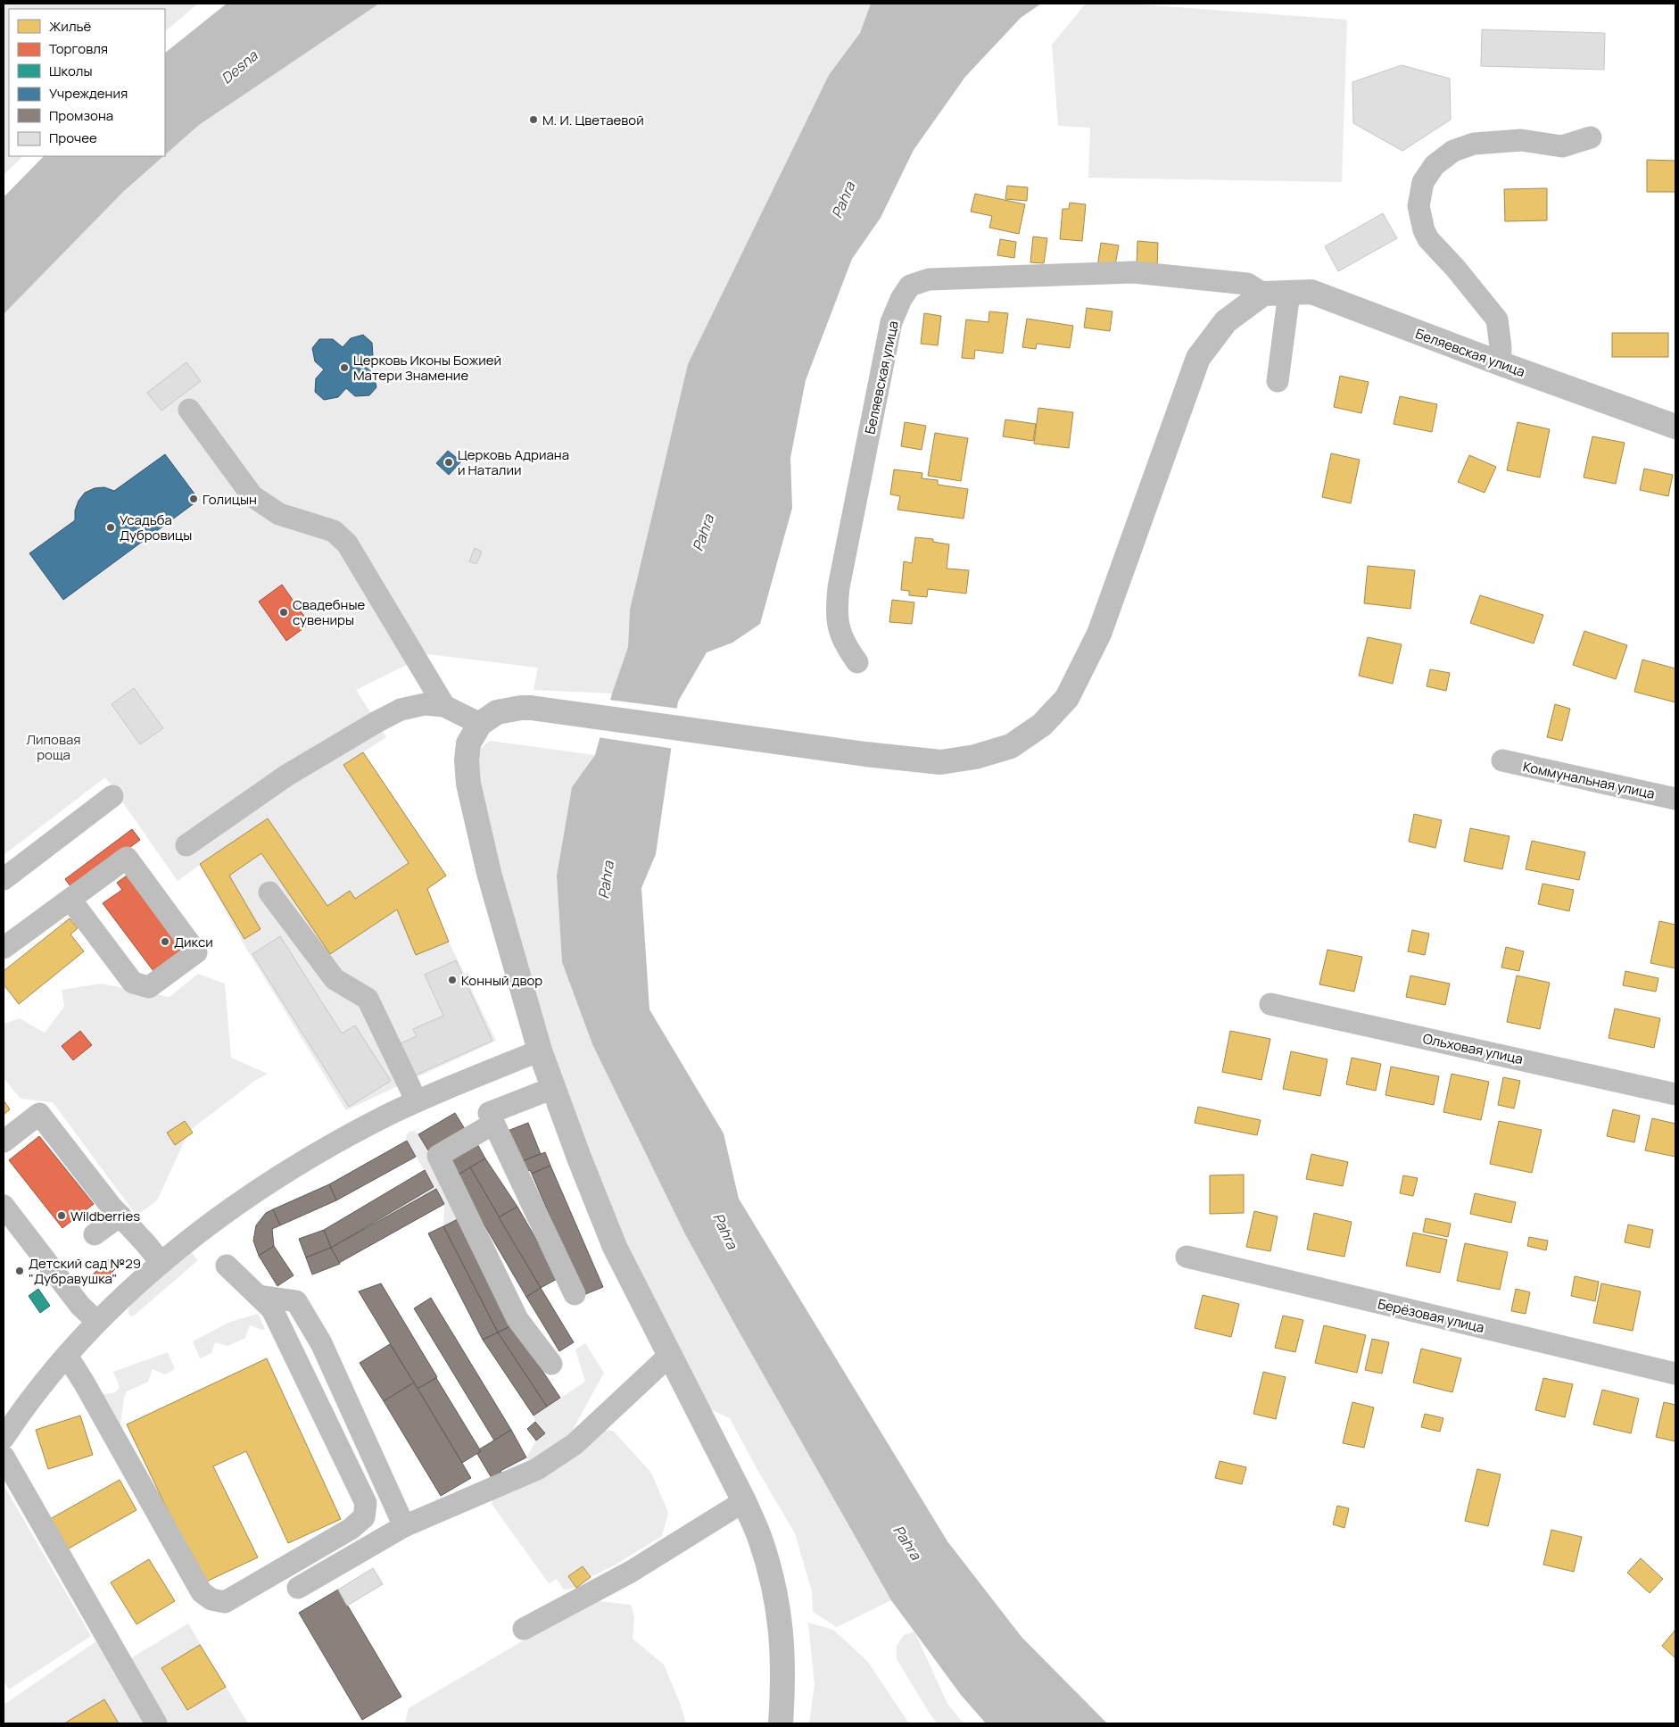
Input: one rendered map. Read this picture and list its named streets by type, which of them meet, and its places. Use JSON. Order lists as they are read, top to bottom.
{
  "streets": {
    "main road": ["Беляевская улица"],
    "street": ["Коммунальная улица", "Ольховая улица", "Берёзовая улица"]
  },
  "water": ["Desna", "Pahra"],
  "parks": ["Липовая роща"],
  "places": [
    "М. И. Цветаевой",
    "Церковь Иконы Божией Матери Знамение",
    "Церковь Адриана и Наталии",
    "Голицын",
    "Усадьба Дубровицы",
    "Свадебные сувениры",
    "Дикси",
    "Конный двор",
    "Wildberries",
    "Детский сад №29 \"Дубравушка\""
  ],
  "legend": [
    "Жильё",
    "Торговля",
    "Школы",
    "Учреждения",
    "Промзона",
    "Прочее"
  ]
}
